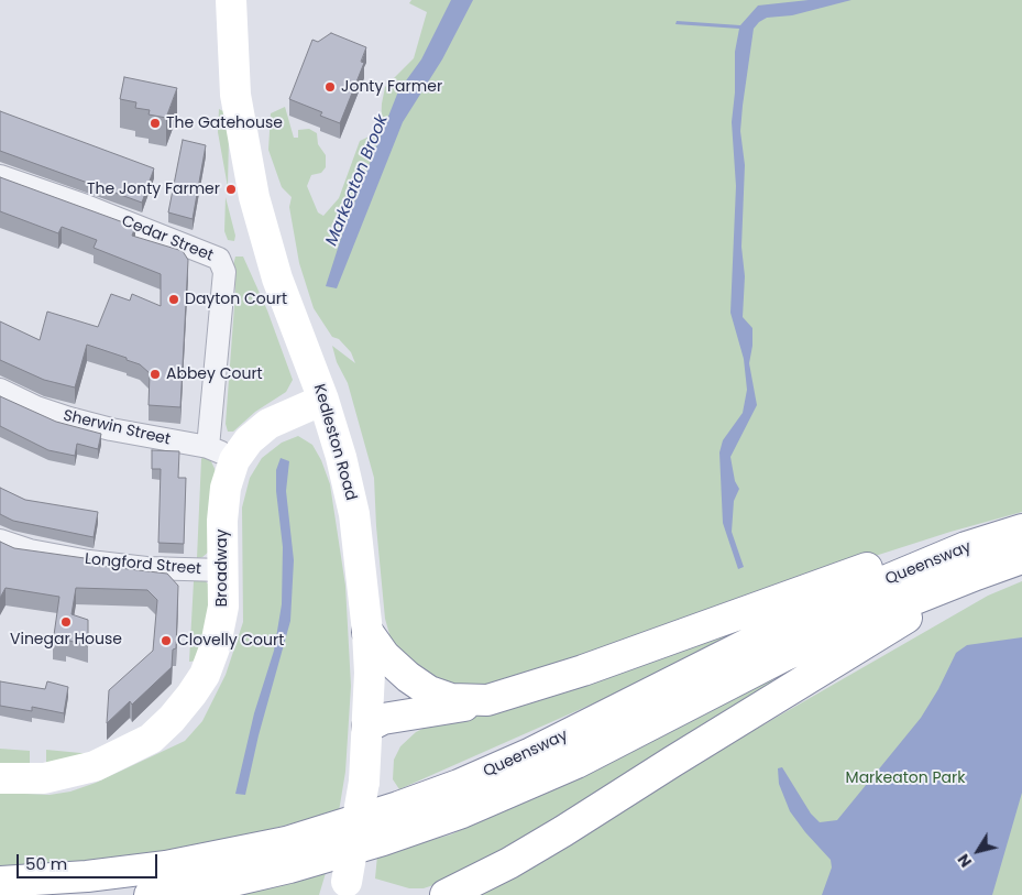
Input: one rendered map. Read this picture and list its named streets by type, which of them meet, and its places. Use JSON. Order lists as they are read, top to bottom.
{
  "streets": {
    "main road": ["Kedleston Road", "Queensway", "Broadway"],
    "street": ["Cedar Street", "Sherwin Street", "Longford Street"]
  },
  "crossings": [
    ["Cedar Street", "Sherwin Street"],
    ["Sherwin Street", "Broadway"],
    ["Kedleston Road", "Broadway"],
    ["Longford Street", "Broadway"]
  ],
  "water": ["Markeaton Brook"],
  "parks": ["Markeaton Park"],
  "places": [
    "Jonty Farmer",
    "The Gatehouse",
    "The Jonty Farmer",
    "Dayton Court",
    "Abbey Court",
    "Vinegar House",
    "Clovelly Court"
  ],
  "scale_bar": "50 m",
  "north": "bottom left"
}
